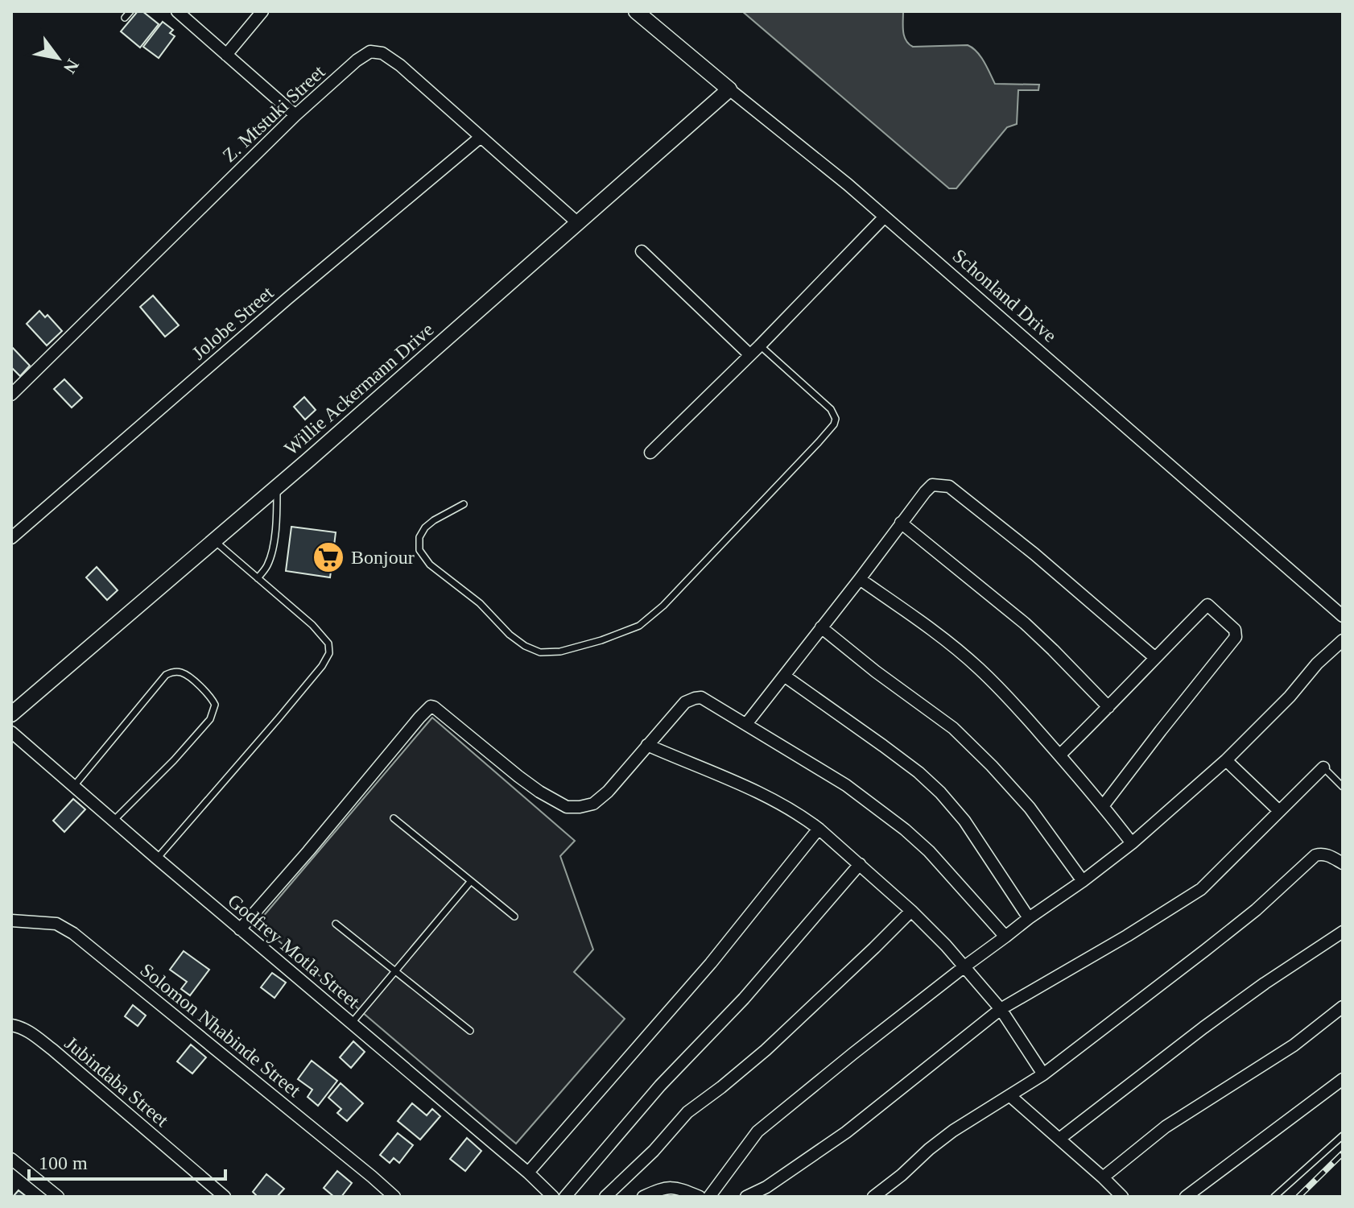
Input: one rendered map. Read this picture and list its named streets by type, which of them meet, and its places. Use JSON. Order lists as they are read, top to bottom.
{
  "streets": {
    "street": [
      "Z. Mtstuki Street",
      "Schonland Drive",
      "Jolobe Street",
      "Willie Ackermann Drive",
      "Godfrey Motla Street",
      "Solomon Nhabinde Street",
      "Jubindaba Street"
    ]
  },
  "crossings": [
    ["Z. Mtstuki Street", "Jolobe Street"],
    ["Z. Mtstuki Street", "Willie Ackermann Drive"],
    ["Schonland Drive", "Willie Ackermann Drive"]
  ],
  "places": {
    "supermarket": ["Bonjour"]
  },
  "scale_bar": "100 m",
  "north": "bottom right"
}
